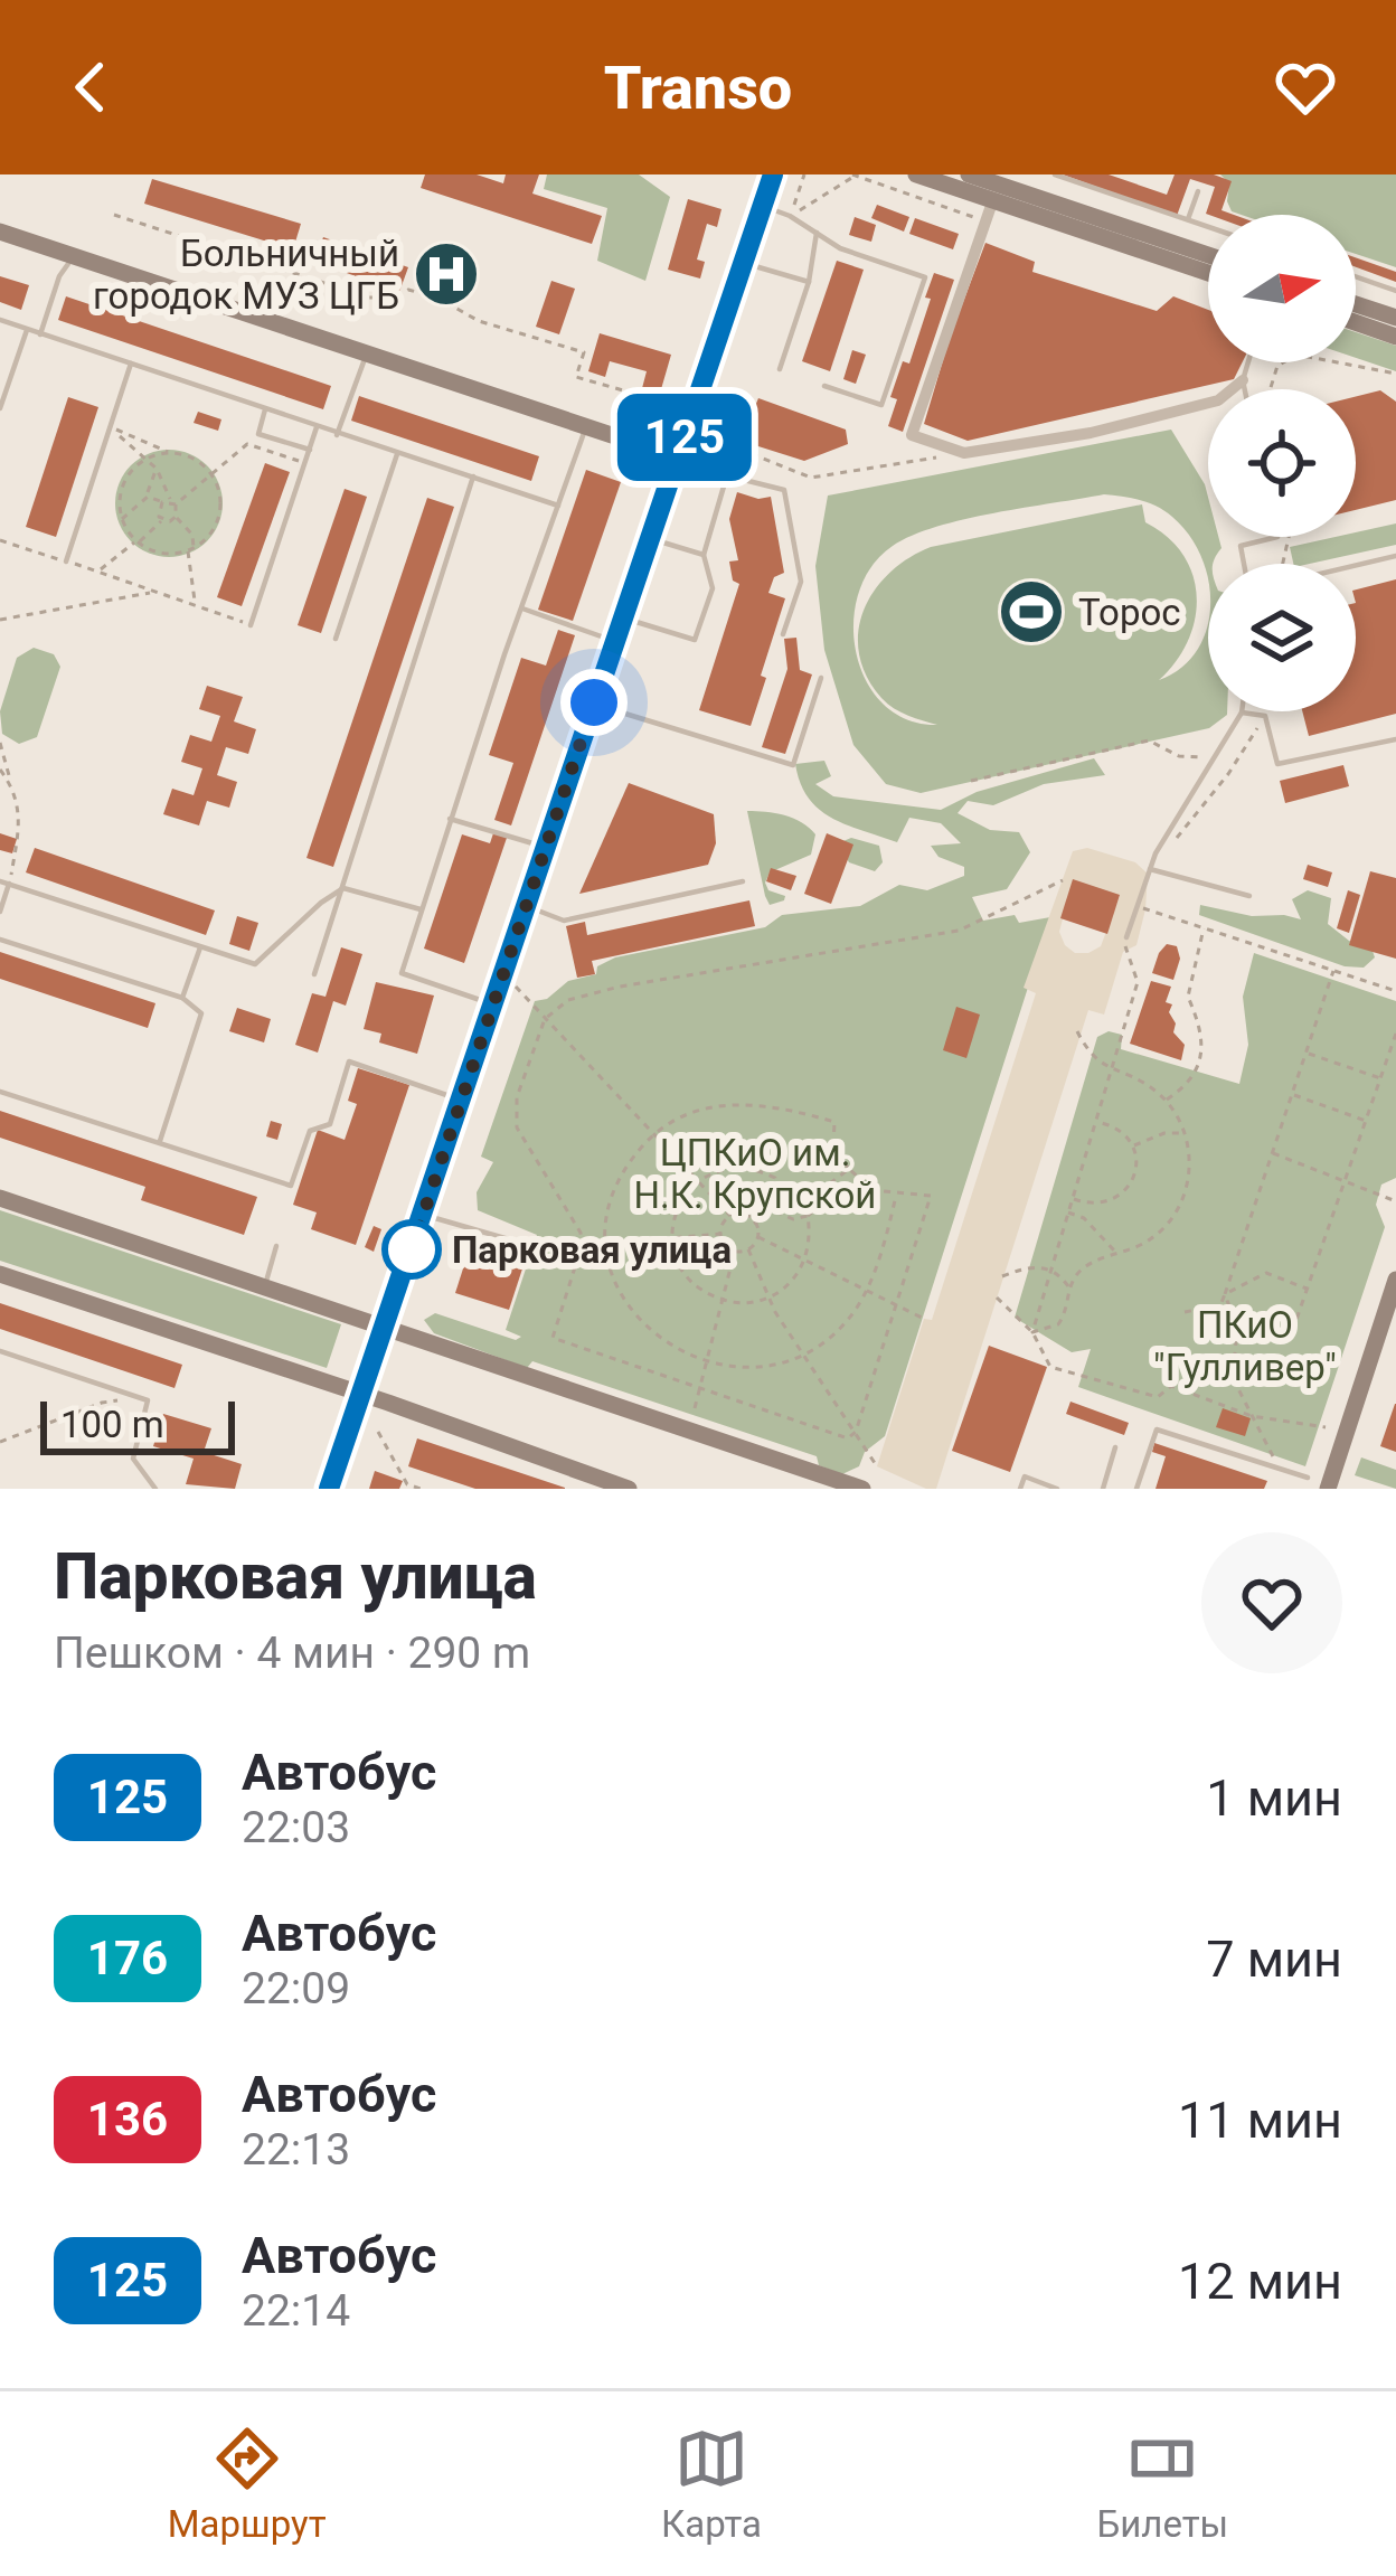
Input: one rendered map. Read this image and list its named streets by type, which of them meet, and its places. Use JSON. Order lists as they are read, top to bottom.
{
  "parks": ["ЦПКиО им. Н.К. Крупской", "ПКиО \"Гулливер\""],
  "places": {
    "hospital": ["Больничный городок МУЗ ЦГБ"],
    "sports": ["Торос"],
    "other": ["Парковая улица"]
  },
  "lines": ["bus line 125"],
  "scale_bar": "100 m",
  "north": "right",
  "page": {
    "header": "Transo",
    "on_map": "125",
    "scale": "100 m",
    "heading": ["Парковая улица", "Пешком · 4 мин · 290 m"],
    "list": [
      {
        "mark": "125",
        "name": "Автобус",
        "note": "22:03",
        "value": "1 мин"
      },
      {
        "mark": "176",
        "name": "Автобус",
        "note": "22:09",
        "value": "7 мин"
      },
      {
        "mark": "136",
        "name": "Автобус",
        "note": "22:13",
        "value": "11 мин"
      },
      {
        "mark": "125",
        "name": "Автобус",
        "note": "22:14",
        "value": "12 мин"
      }
    ],
    "tabs": ["Маршрут", "Карта", "Билеты"]
  }
}
